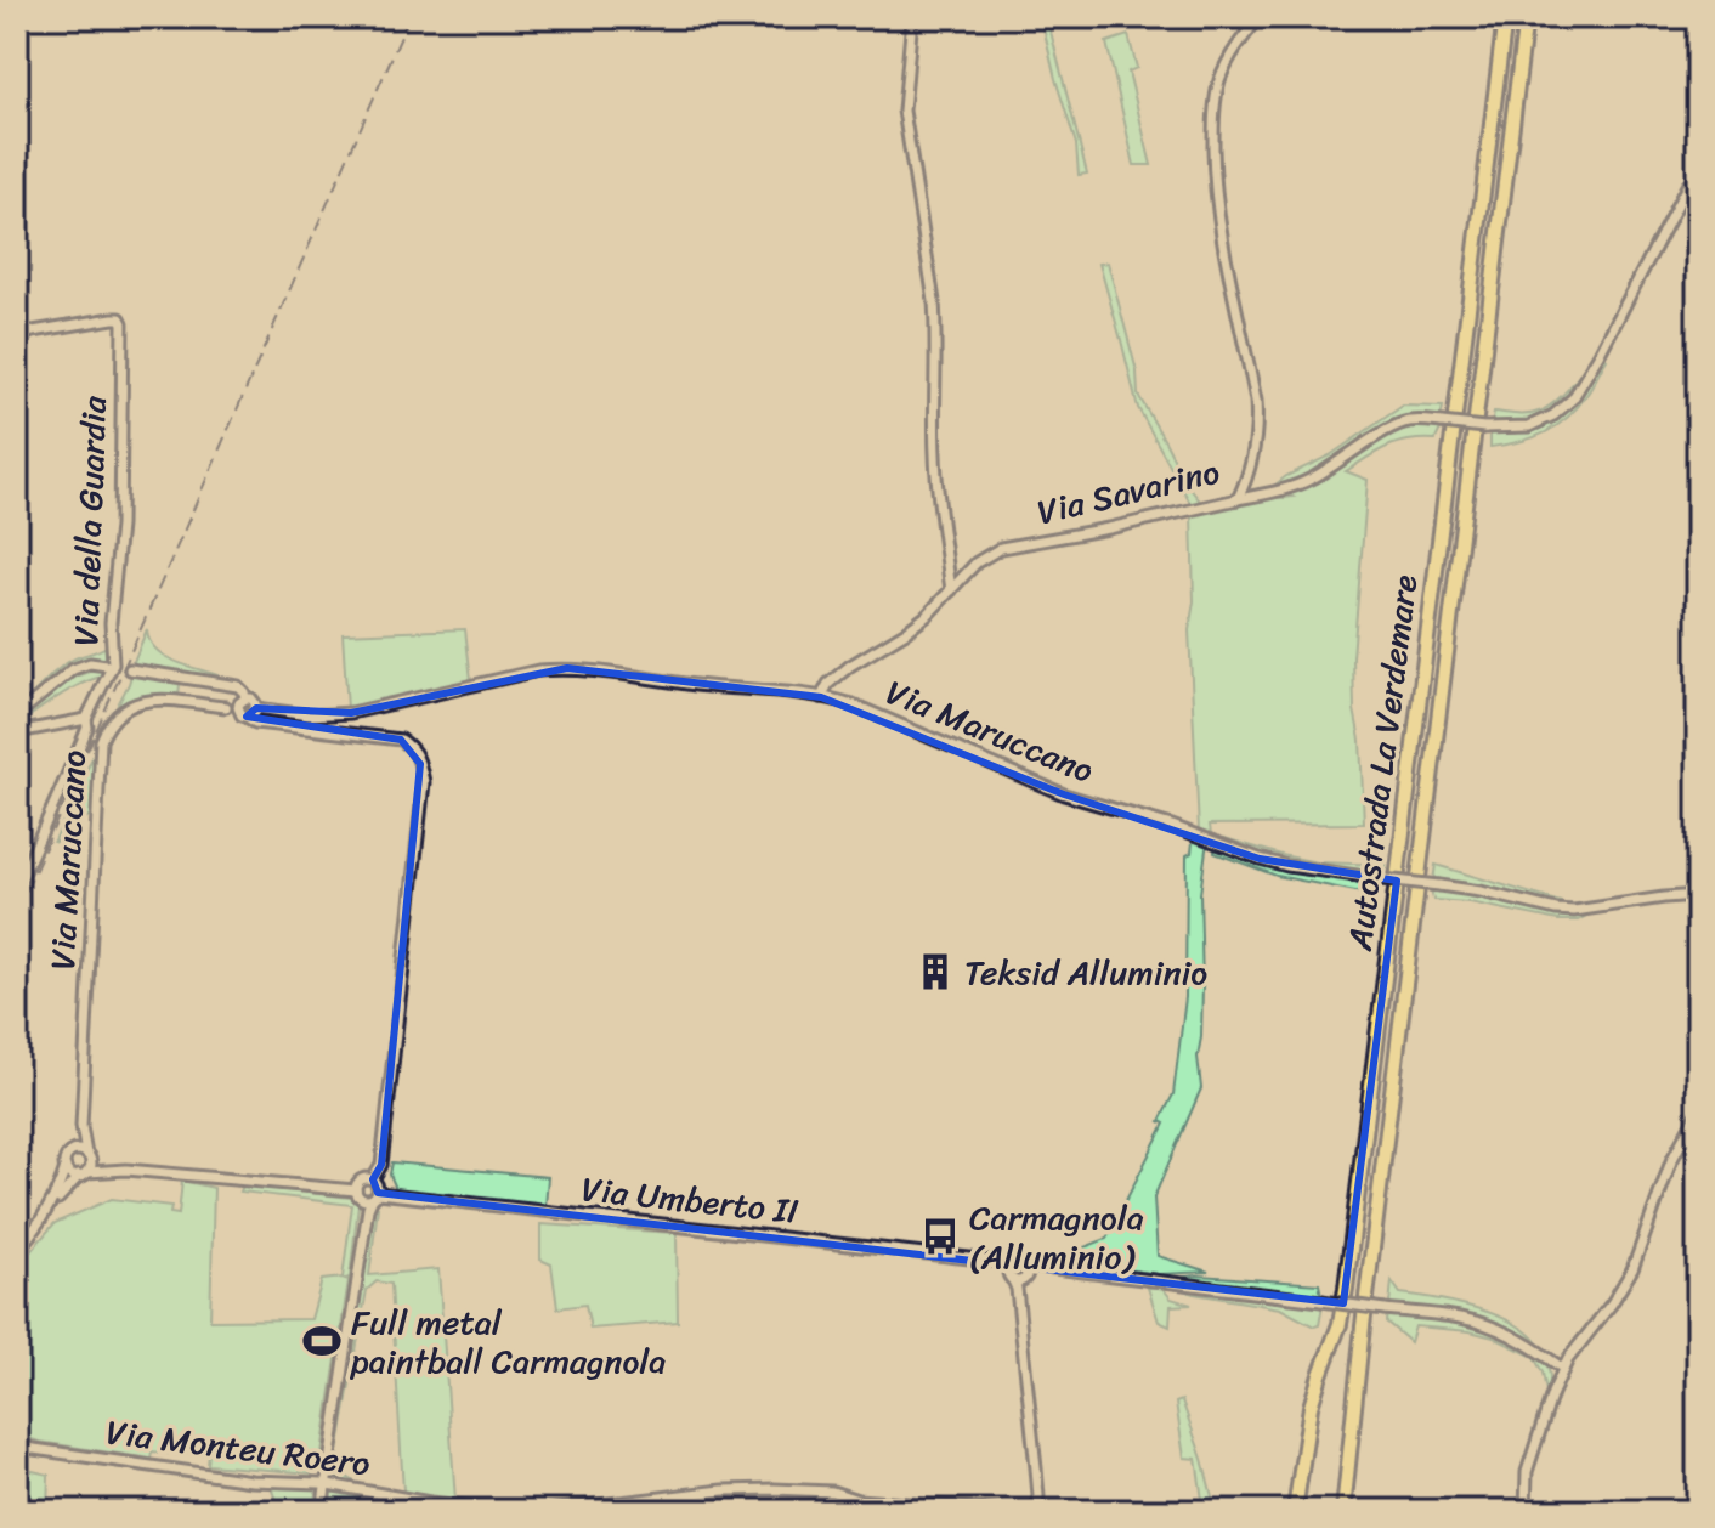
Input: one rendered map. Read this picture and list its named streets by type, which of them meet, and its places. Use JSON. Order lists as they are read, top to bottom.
{
  "streets": {
    "highway": ["Autostrada La Verdemare"],
    "street": [
      "Via Savarino",
      "Via della Guardia",
      "Via Maruccano",
      "Via Umberto II",
      "Via Monteu Roero"
    ]
  },
  "crossings": [
    ["Via Savarino", "Via Maruccano"],
    ["Via Maruccano", "Via Umberto II"]
  ],
  "places": {
    "building": ["Teksid Alluminio"],
    "bus stop": ["Carmagnola (Alluminio)"],
    "sports": ["Full metal paintball Carmagnola"]
  }
}
